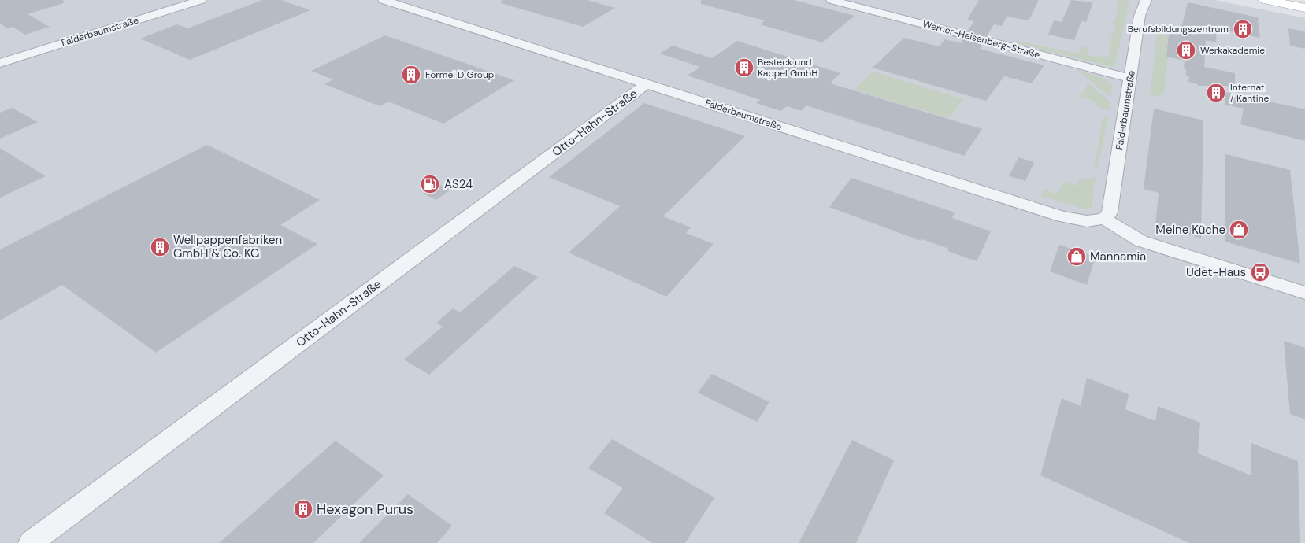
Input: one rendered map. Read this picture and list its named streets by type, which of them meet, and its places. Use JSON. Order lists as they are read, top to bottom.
{
  "streets": {
    "street": ["Falderbaumstraße", "Werner-Heisenberg-Straße", "Otto-Hahn-Straße"]
  },
  "crossings": [
    ["Falderbaumstraße", "Werner-Heisenberg-Straße"],
    ["Falderbaumstraße", "Otto-Hahn-Straße"]
  ],
  "places": {
    "building": [
      "Berufsbildungszentrum",
      "Werkakademie",
      "Besteck und Kappel GmbH",
      "Formel D Group",
      "Internat / Kantine",
      "Wellpappenfabriken GmbH & Co. KG",
      "Hexagon Purus"
    ],
    "fuel station": ["AS24"],
    "shop": ["Meine Küche", "Mannamia"],
    "bus stop": ["Udet-Haus"]
  }
}
